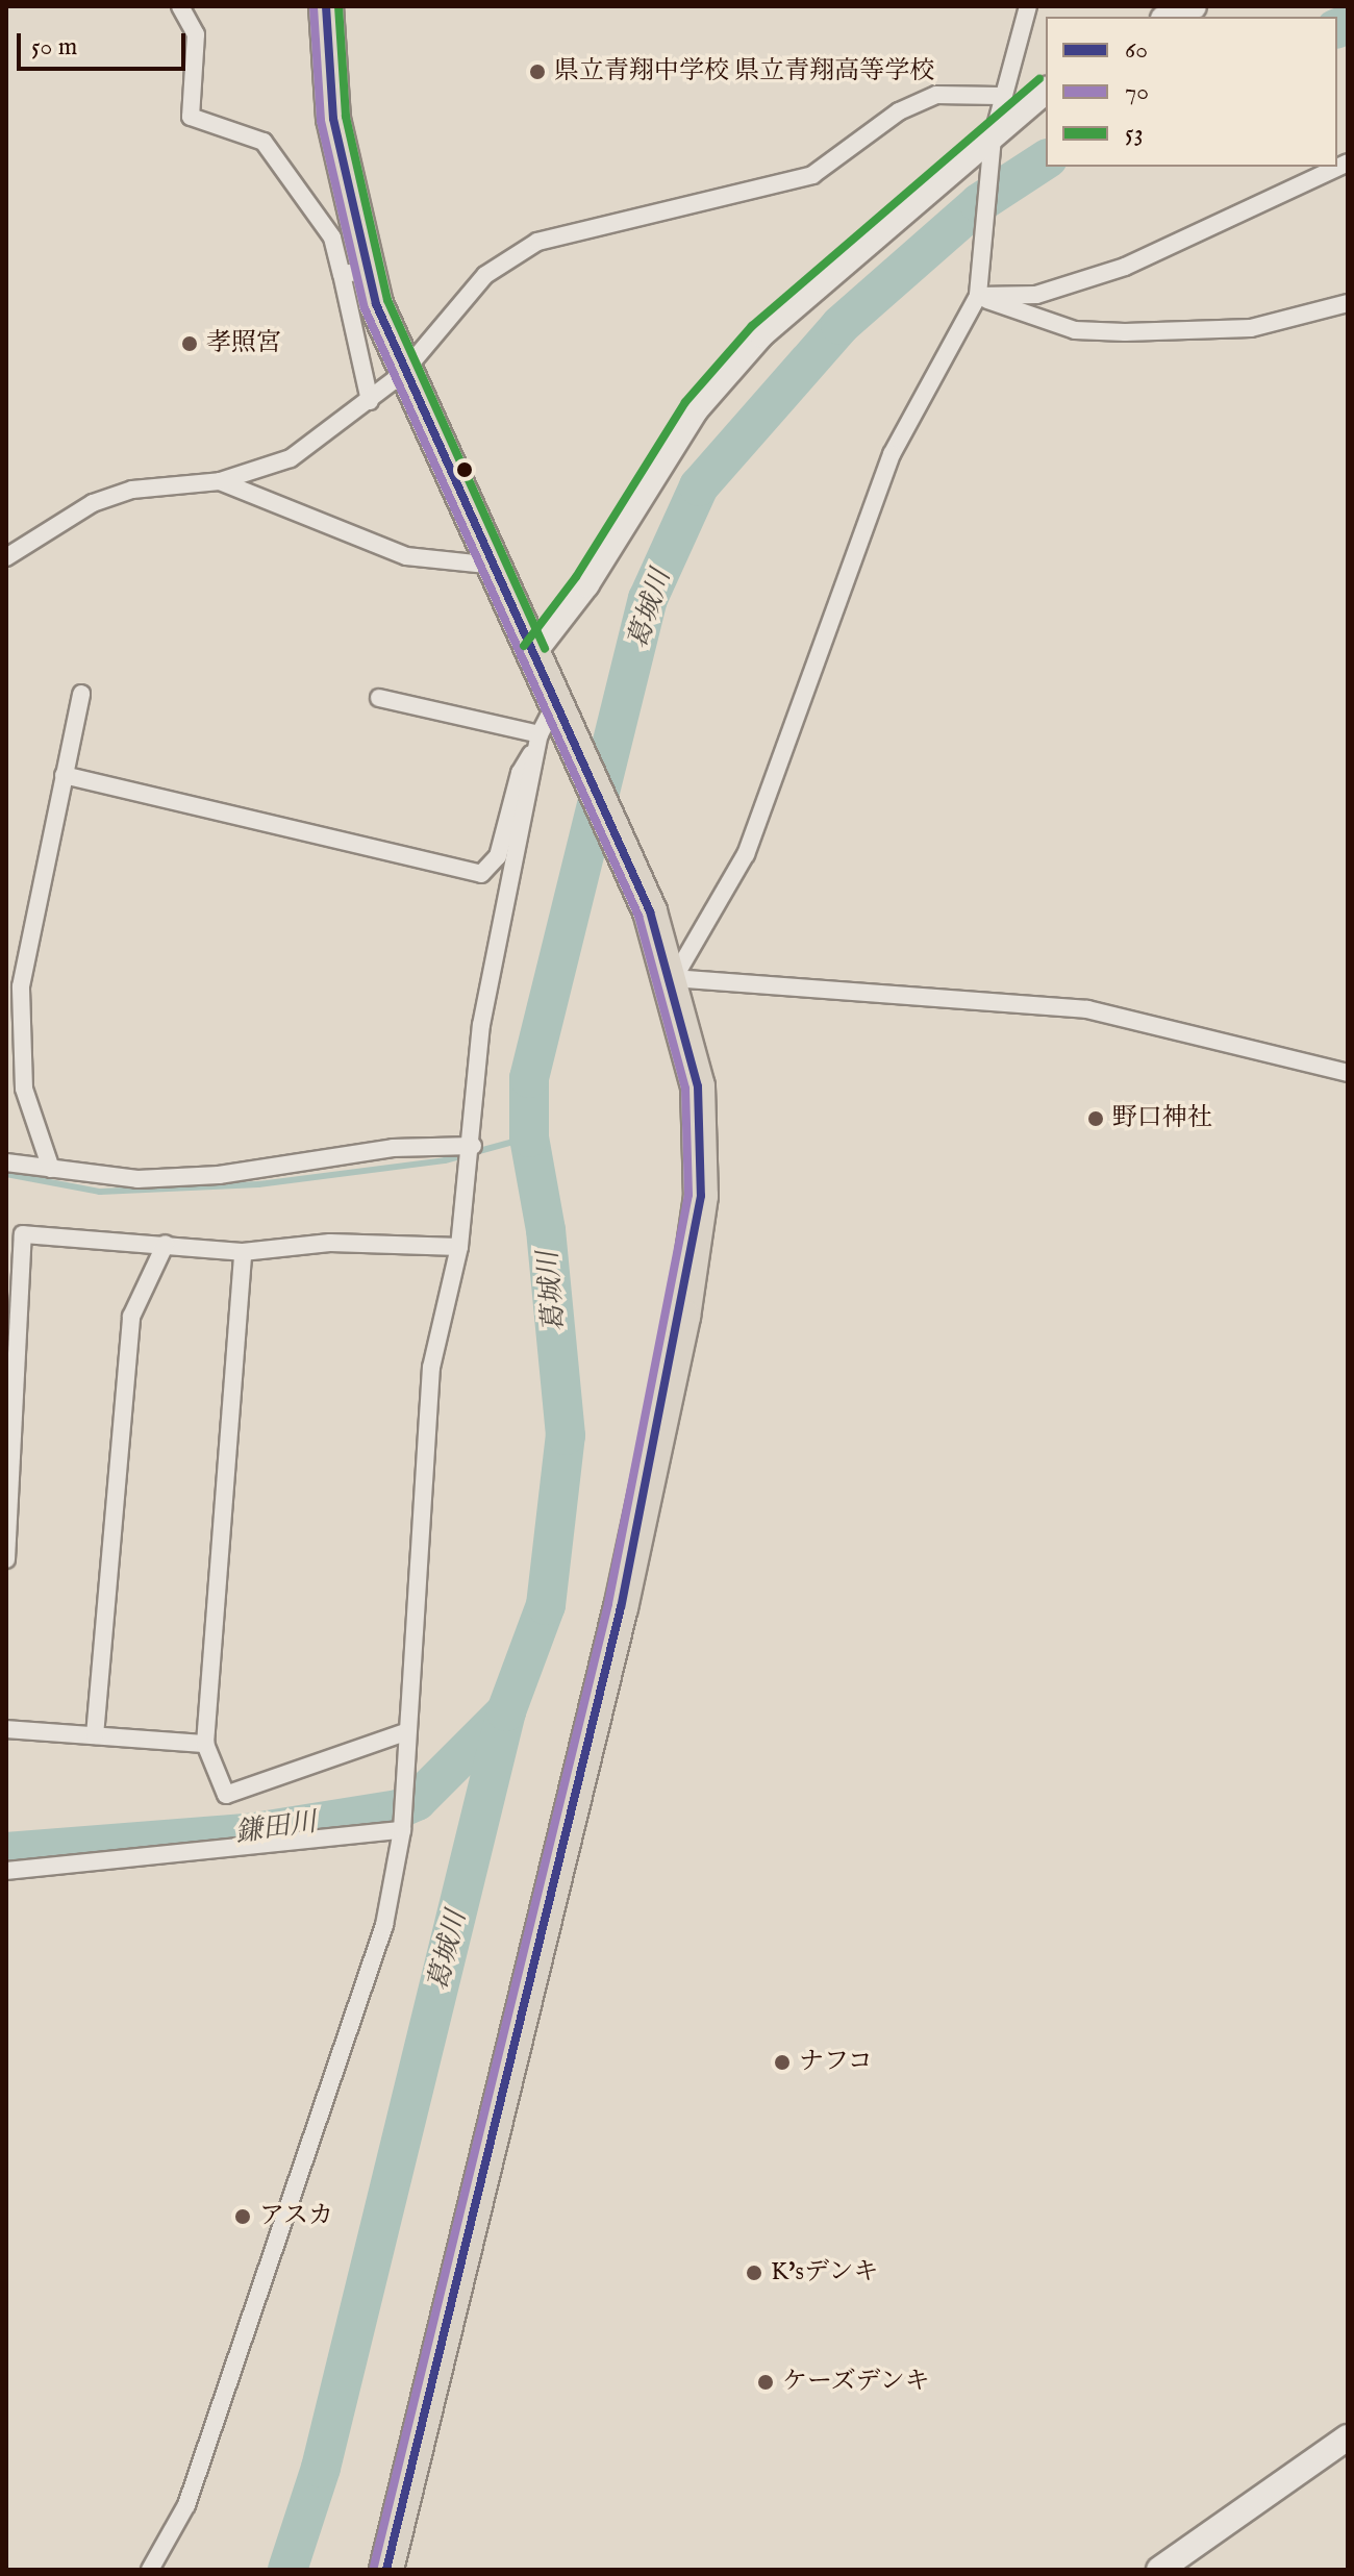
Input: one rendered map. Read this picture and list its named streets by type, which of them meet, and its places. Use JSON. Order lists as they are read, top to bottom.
{
  "water": ["葛城川", "鎌田川"],
  "places": [
    "県立青翔中学校 県立青翔高等学校",
    "孝照宮",
    "野口神社",
    "ナフコ",
    "アスカ",
    "K'sデンキ",
    "ケーズデンキ"
  ],
  "lines": ["transit line 60", "transit line 53", "transit line 70"],
  "legend": ["60", "70", "53"],
  "scale_bar": "50 m"
}
